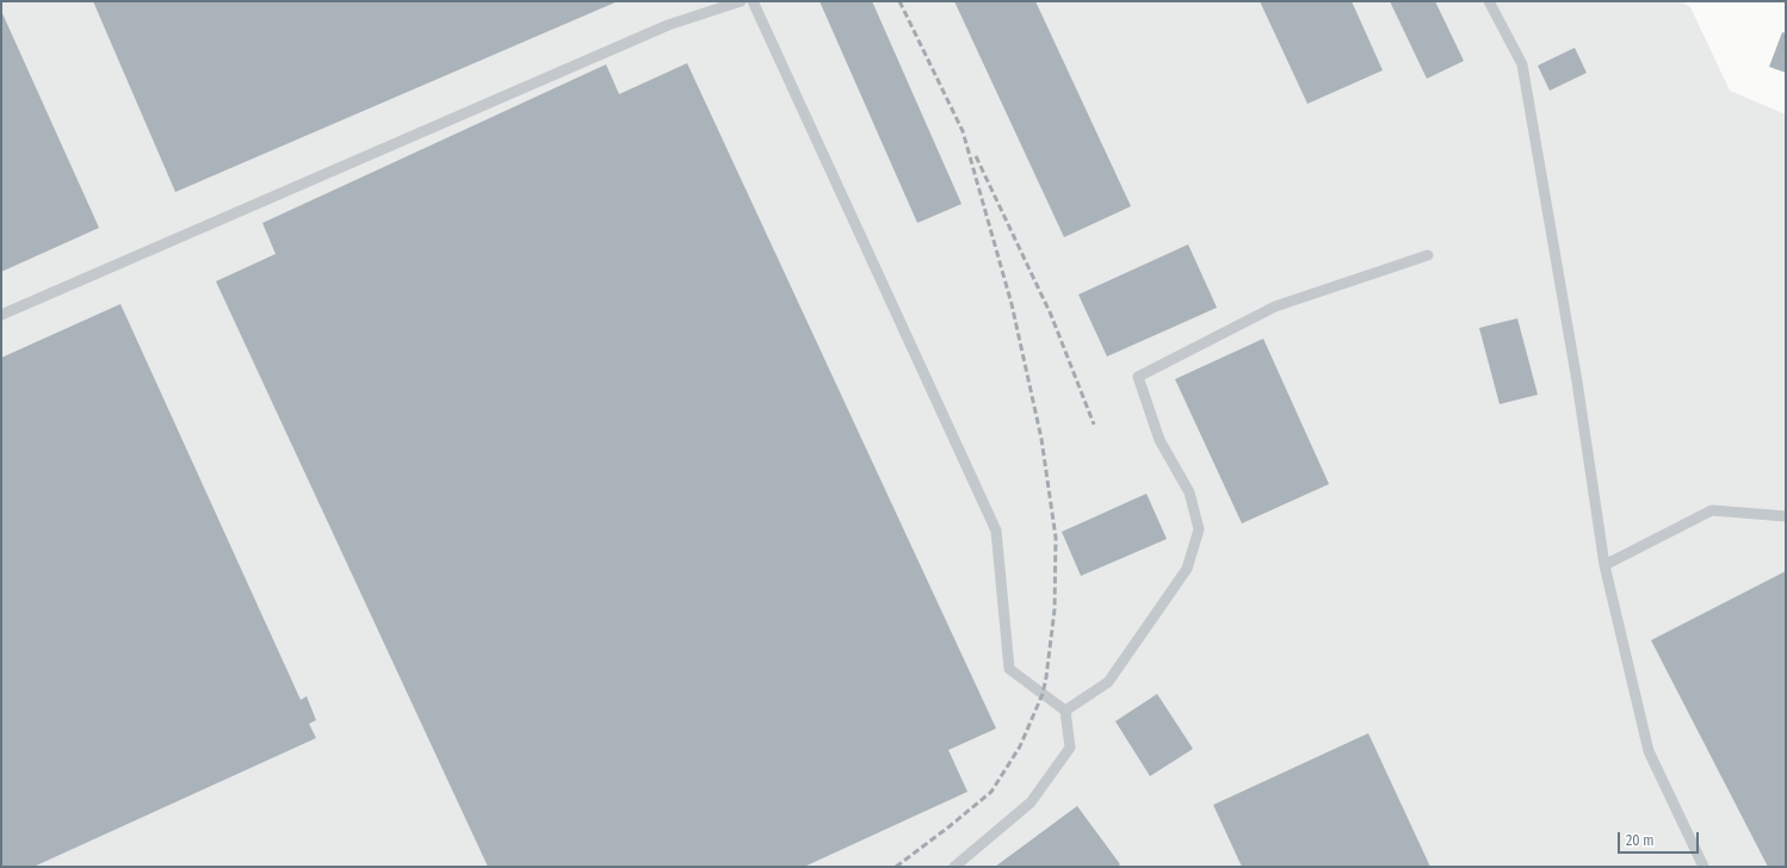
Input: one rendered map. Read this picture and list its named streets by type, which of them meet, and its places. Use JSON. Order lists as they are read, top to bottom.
{
  "scale_bar": "20 m"
}
